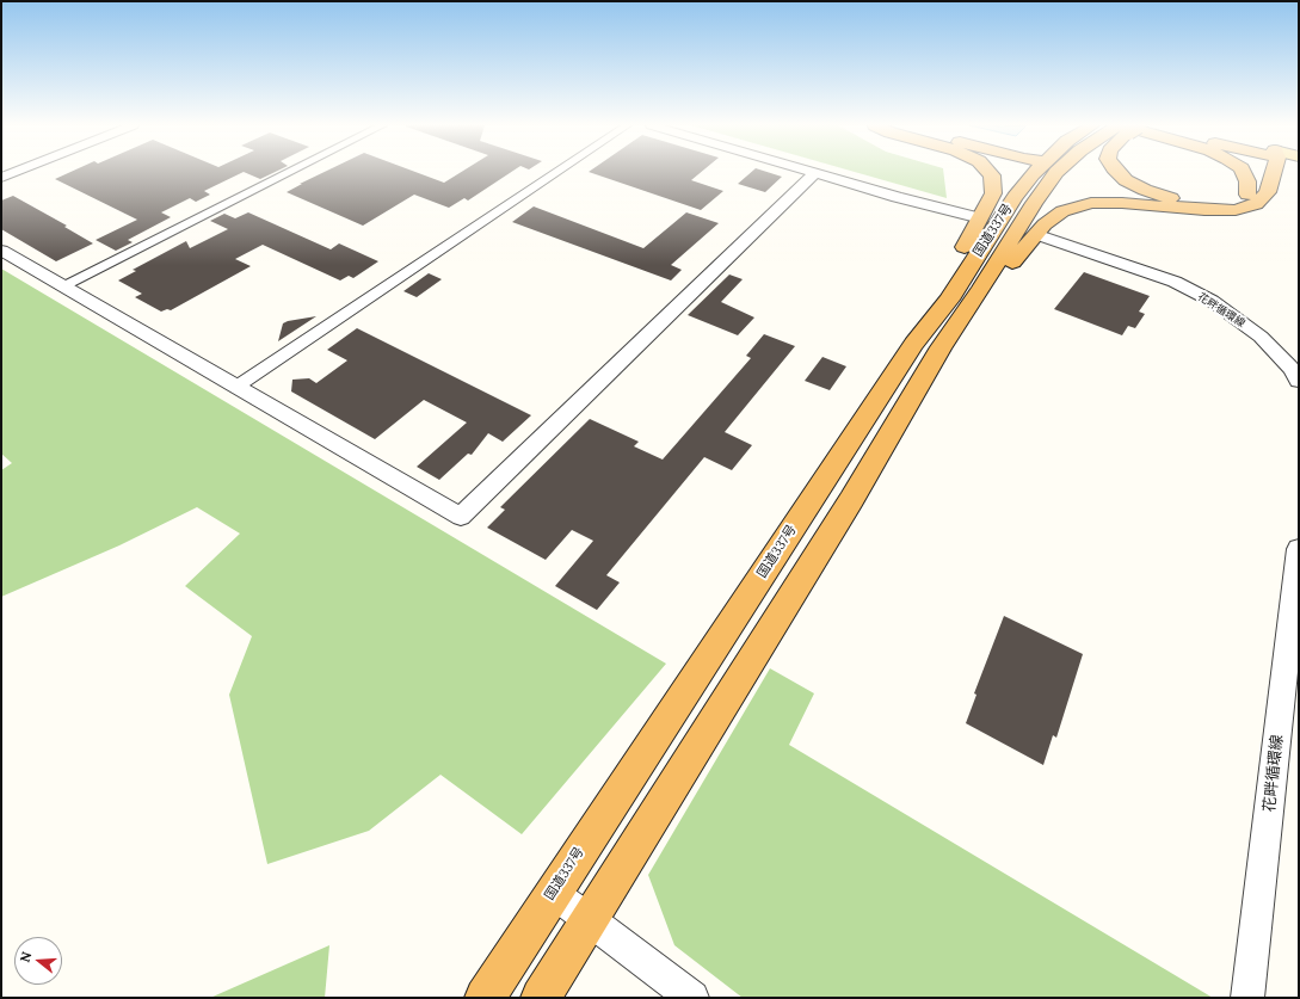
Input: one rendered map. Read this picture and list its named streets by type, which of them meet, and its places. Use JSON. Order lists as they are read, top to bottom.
{
  "streets": {
    "highway": ["国道337号"],
    "street": ["花畔循環線"]
  },
  "north": "left"
}
